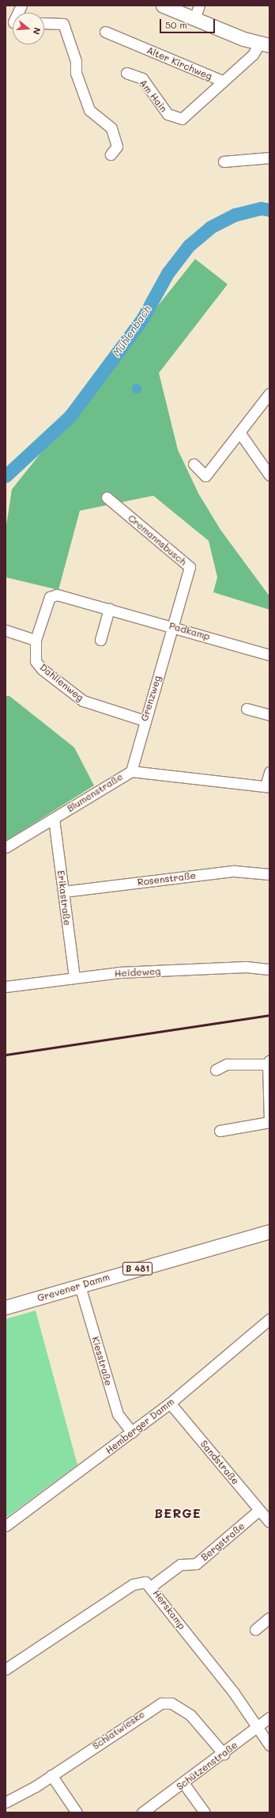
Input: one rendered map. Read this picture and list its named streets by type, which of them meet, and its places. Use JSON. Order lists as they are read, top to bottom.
{
  "streets": {
    "main road": ["B 481", "Grevener Damm"],
    "street": [
      "Alter Kirchweg",
      "Am Hain",
      "Cremannsbusch",
      "Padkamp",
      "Dahlienweg",
      "Grenzweg",
      "Blumenstraße",
      "Rosenstraße",
      "Erikastraße",
      "Heideweg",
      "Kiesstraße",
      "Hemberger Damm",
      "Sandstraße",
      "Bergstraße",
      "Herskamp",
      "Schlatwieske",
      "Schützenstraße"
    ]
  },
  "crossings": [
    ["Alter Kirchweg", "Am Hain"],
    ["Cremannsbusch", "Padkamp"],
    ["Cremannsbusch", "Grenzweg"],
    ["Padkamp", "Dahlienweg"],
    ["Padkamp", "Grenzweg"],
    ["Dahlienweg", "Grenzweg"],
    ["Grenzweg", "Blumenstraße"],
    ["Blumenstraße", "Erikastraße"],
    ["Rosenstraße", "Erikastraße"],
    ["Erikastraße", "Heideweg"],
    ["Grevener Damm", "Kiesstraße"],
    ["Kiesstraße", "Hemberger Damm"],
    ["Hemberger Damm", "Sandstraße"],
    ["Sandstraße", "Bergstraße"],
    ["Bergstraße", "Herskamp"],
    ["Herskamp", "Schützenstraße"],
    ["Schlatwieske", "Schützenstraße"]
  ],
  "districts": ["BERGE"],
  "water": ["Mühlenbach"],
  "scale_bar": "50 m",
  "north": "right"
}
